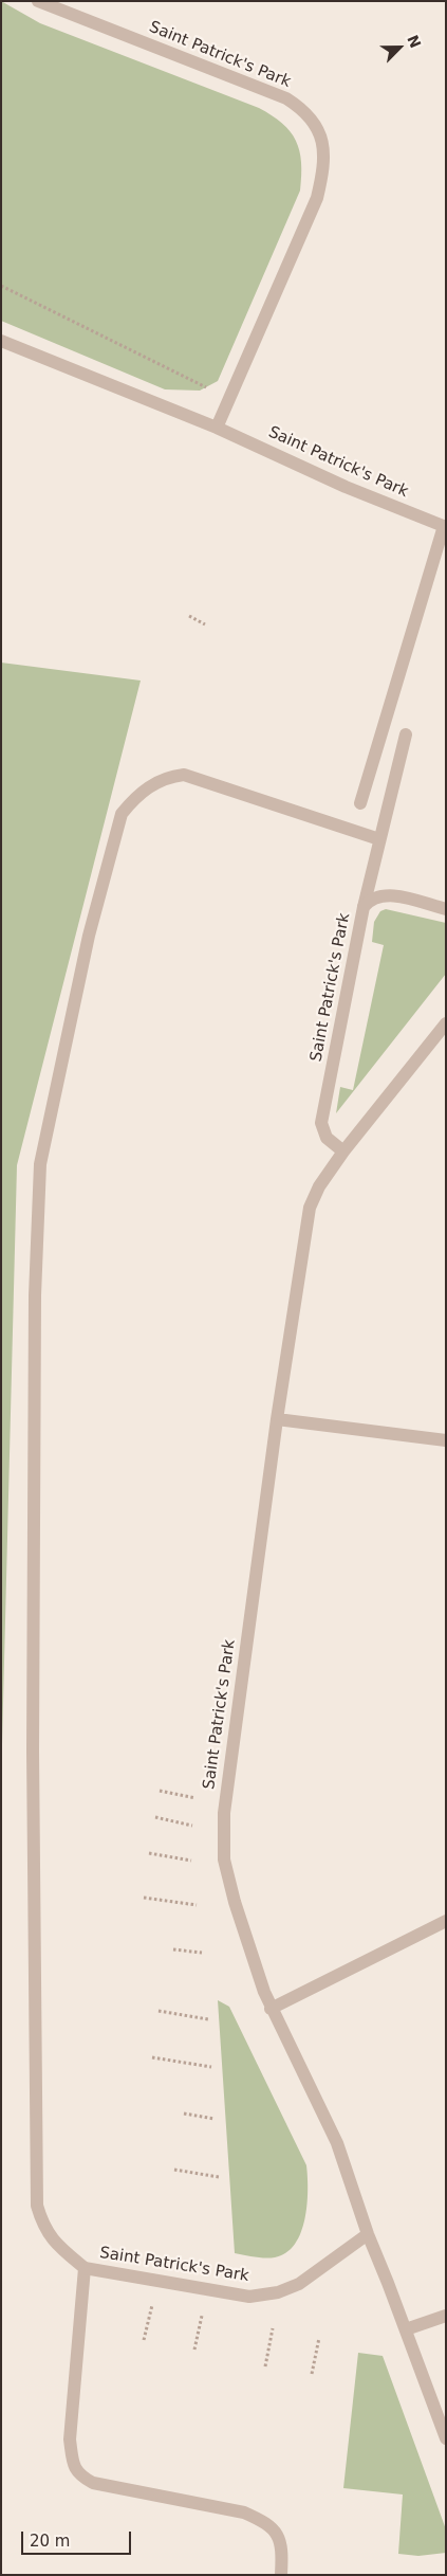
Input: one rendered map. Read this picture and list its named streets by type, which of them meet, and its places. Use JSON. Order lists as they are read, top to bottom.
{
  "streets": {
    "street": ["Saint Patrick's Park"]
  },
  "scale_bar": "20 m",
  "north": "top right"
}
